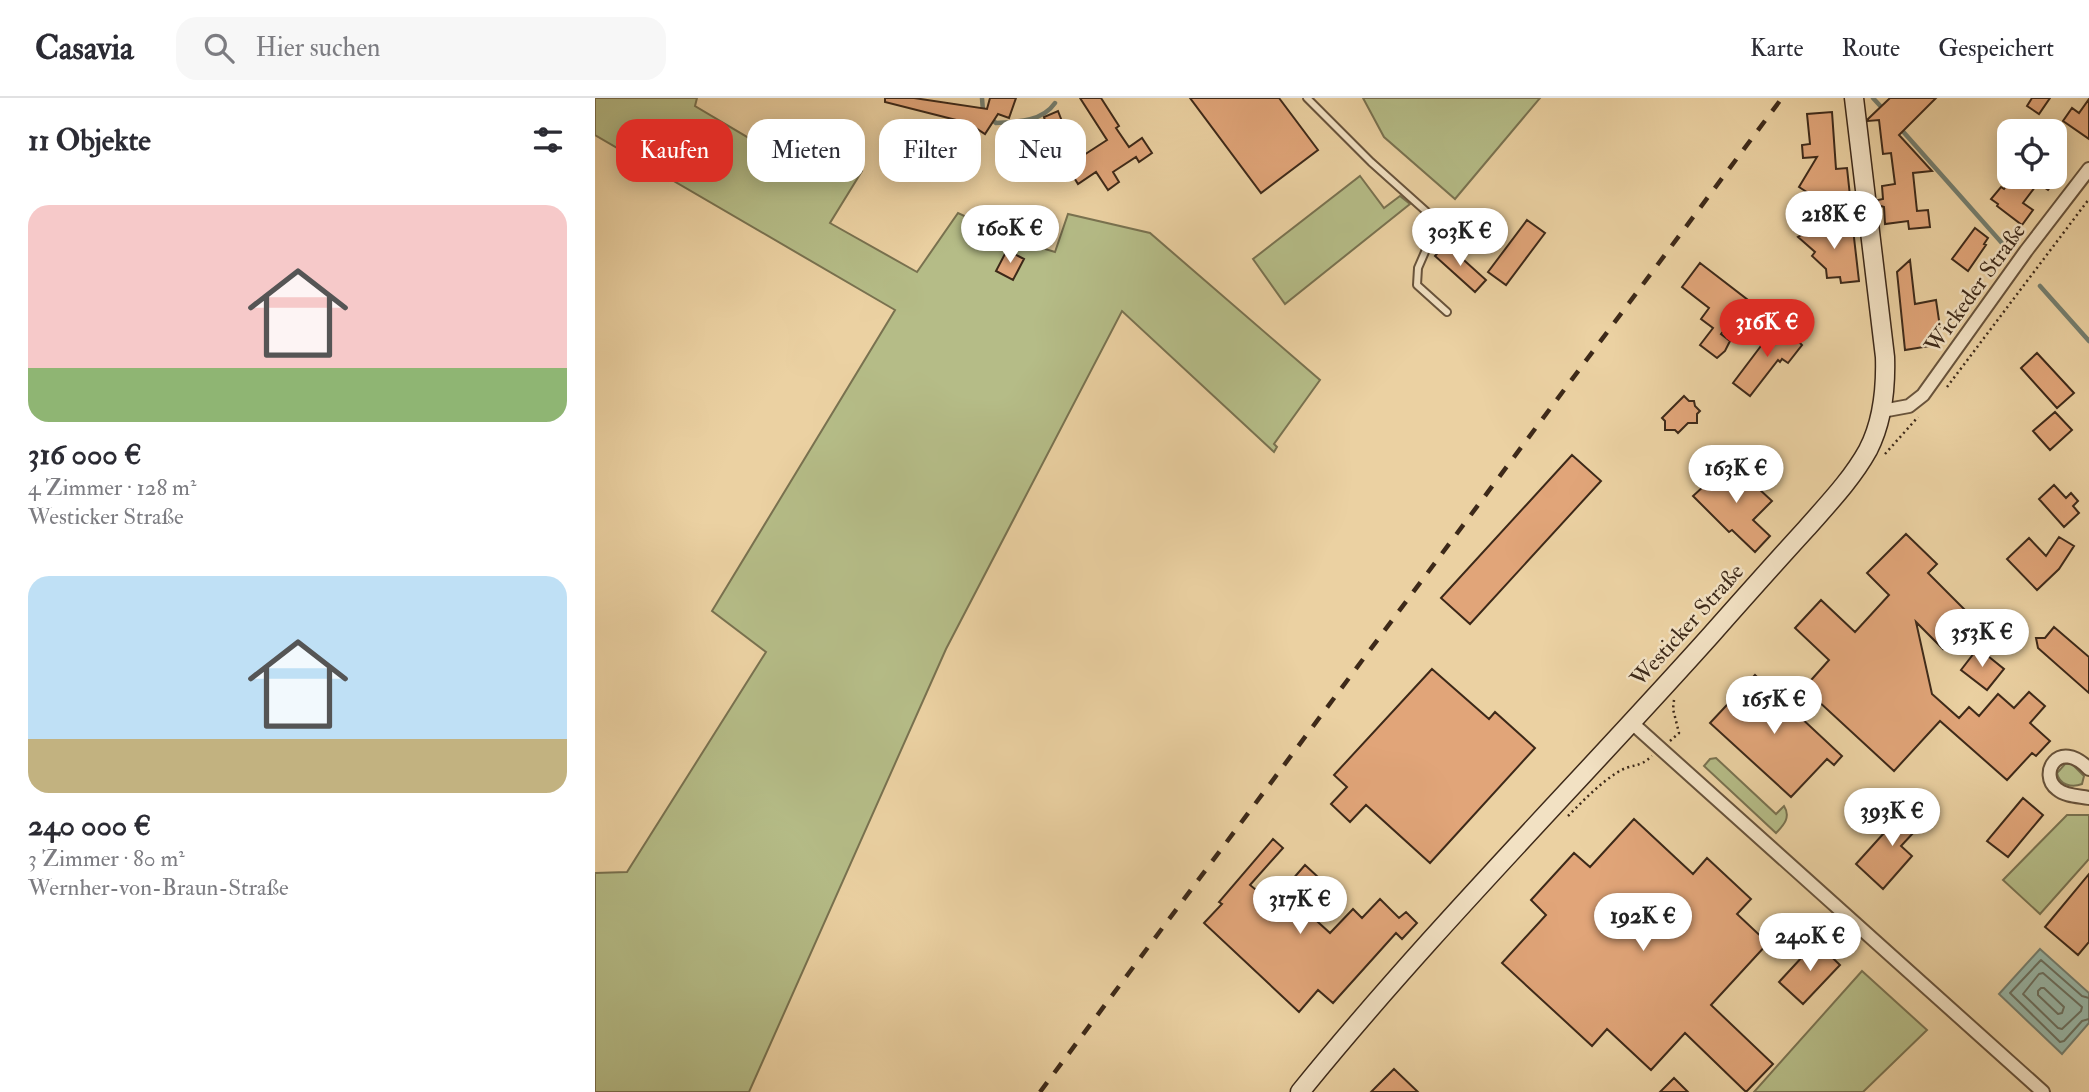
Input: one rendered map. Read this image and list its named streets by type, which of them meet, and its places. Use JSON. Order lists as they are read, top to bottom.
{
  "streets": {
    "main road": ["Westicker Straße"],
    "street": ["Wickeder Straße"]
  },
  "crossings": [
    ["Wickeder Straße", "Westicker Straße"]
  ],
  "page": {
    "header": "Casavia",
    "search": "Hier suchen",
    "nav": ["Karte", "Route", "Gespeichert"],
    "heading": "11 Objekte",
    "chip": [
      "Kaufen",
      "Mieten",
      "Filter",
      "Neu"
    ],
    "list": [
      {
        "name": "316 000 €",
        "note": "4 Zimmer · 128 m² · Westicker Straße"
      },
      {
        "name": "240 000 €",
        "note": "3 Zimmer · 80 m² · Wernher-von-Braun-Straße"
      }
    ],
    "price": [
      "218K €",
      "160K €",
      "303K €",
      "316K €",
      "163K €",
      "353K €",
      "165K €",
      "393K €",
      "317K €",
      "192K €",
      "240K €"
    ]
  }
}
